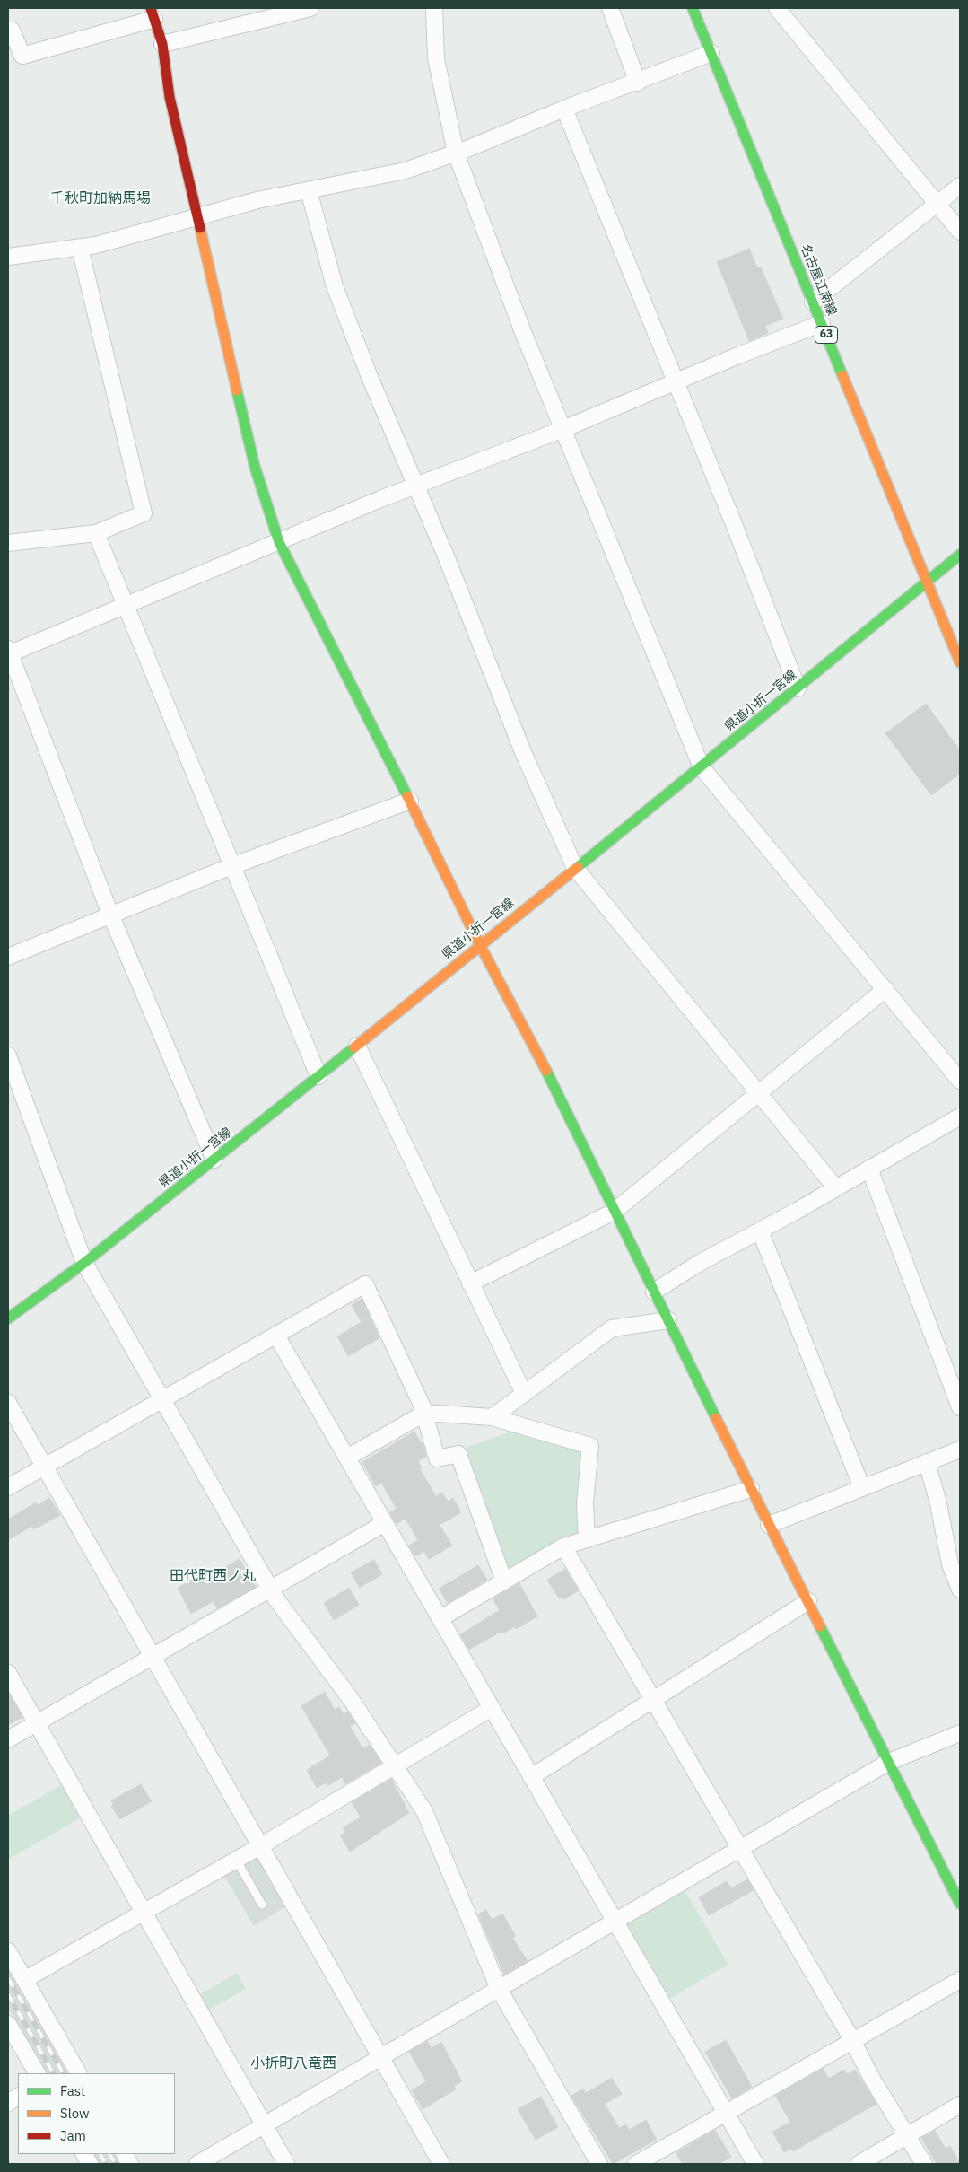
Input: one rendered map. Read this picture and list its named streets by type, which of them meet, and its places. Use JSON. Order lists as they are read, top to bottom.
{
  "streets": {
    "street": ["名古屋江南線", "63", "県道小折一宮線"]
  },
  "crossings": [
    ["名古屋江南線", "県道小折一宮線"]
  ],
  "districts": ["千秋町加納馬場", "田代町西ノ丸", "小折町八竜西"],
  "legend": ["Fast", "Slow", "Jam"]
}
